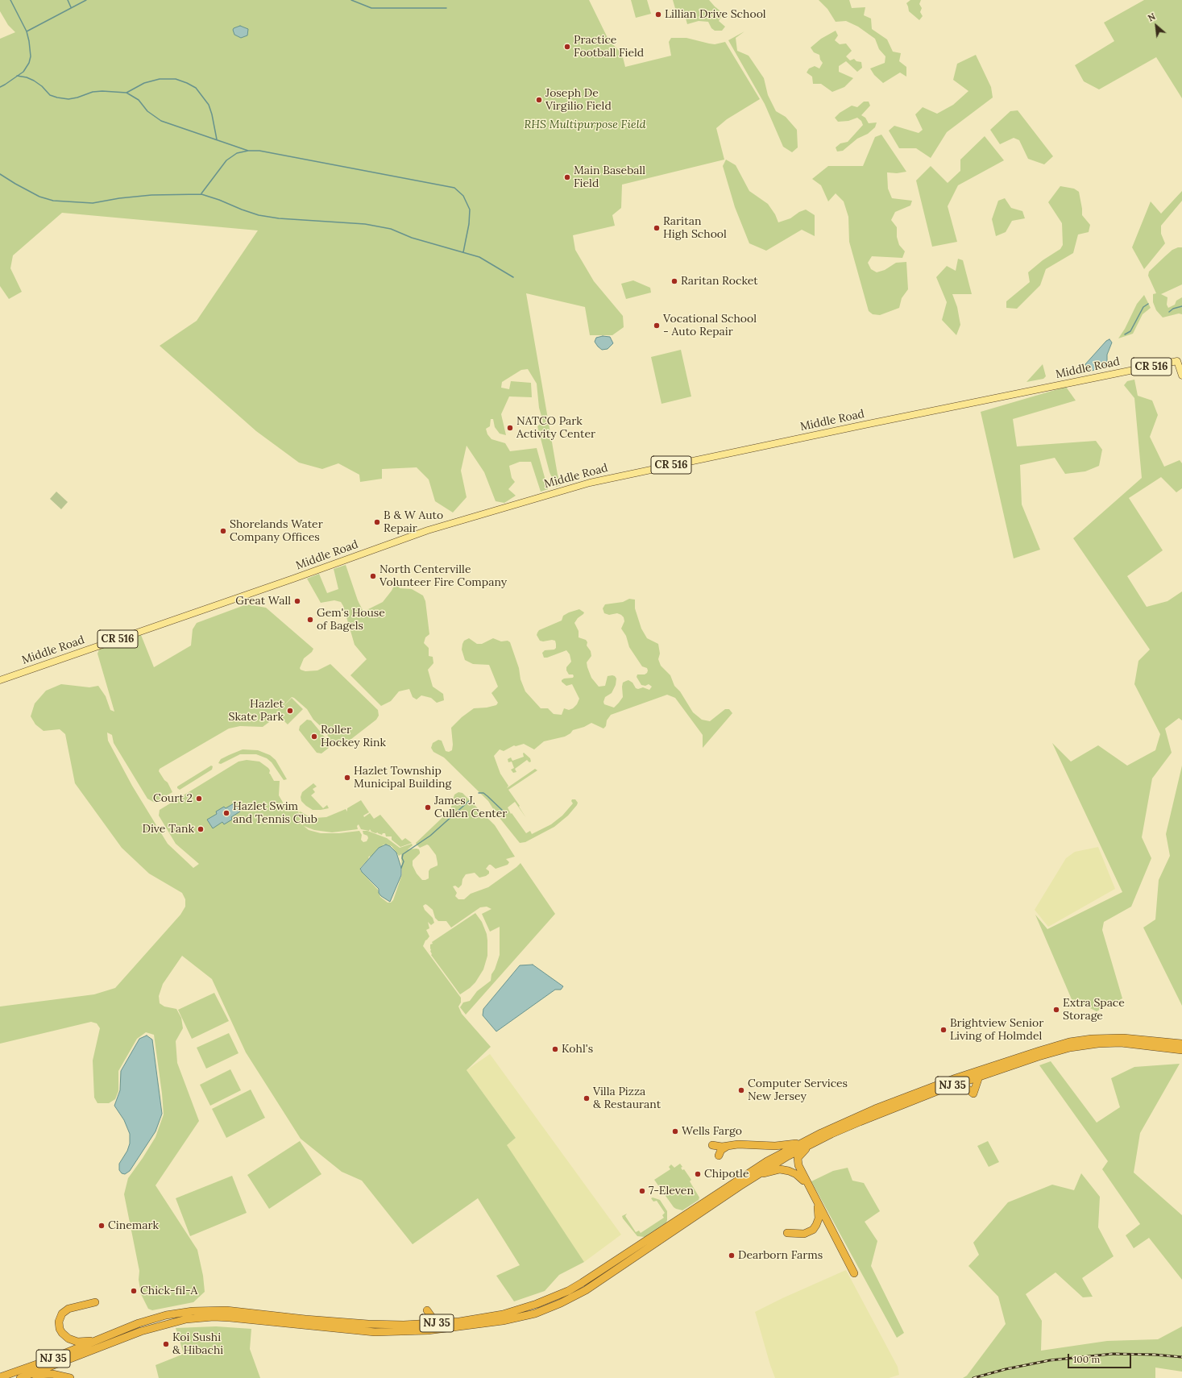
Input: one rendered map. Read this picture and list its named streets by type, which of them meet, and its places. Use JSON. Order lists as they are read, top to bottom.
{
  "streets": {
    "highway": ["NJ 35"],
    "main road": ["CR 516", "Middle Road"]
  },
  "parks": ["RHS Multipurpose Field"],
  "places": [
    "Lillian Drive School",
    "Practice Football Field",
    "Joseph De Virgilio Field",
    "Main Baseball Field",
    "Raritan High School",
    "Raritan Rocket",
    "Vocational School - Auto Repair",
    "NATCO Park Activity Center",
    "B & W Auto Repair",
    "Shorelands Water Company Offices",
    "North Centerville Volunteer Fire Company",
    "Great Wall",
    "Gem's House of Bagels",
    "Hazlet Skate Park",
    "Roller Hockey Rink",
    "Hazlet Township Municipal Building",
    "Court 2",
    "James J. Cullen Center",
    "Hazlet Swim and Tennis Club",
    "Dive Tank",
    "Extra Space Storage",
    "Brightview Senior Living of Holmdel",
    "Kohl's",
    "Computer Services New Jersey",
    "Villa Pizza & Restaurant",
    "Wells Fargo",
    "Chipotle",
    "7-Eleven",
    "Cinemark",
    "Dearborn Farms",
    "Chick-fil-A",
    "Koi Sushi & Hibachi"
  ],
  "scale_bar": "100 m",
  "north": "top left"
}
